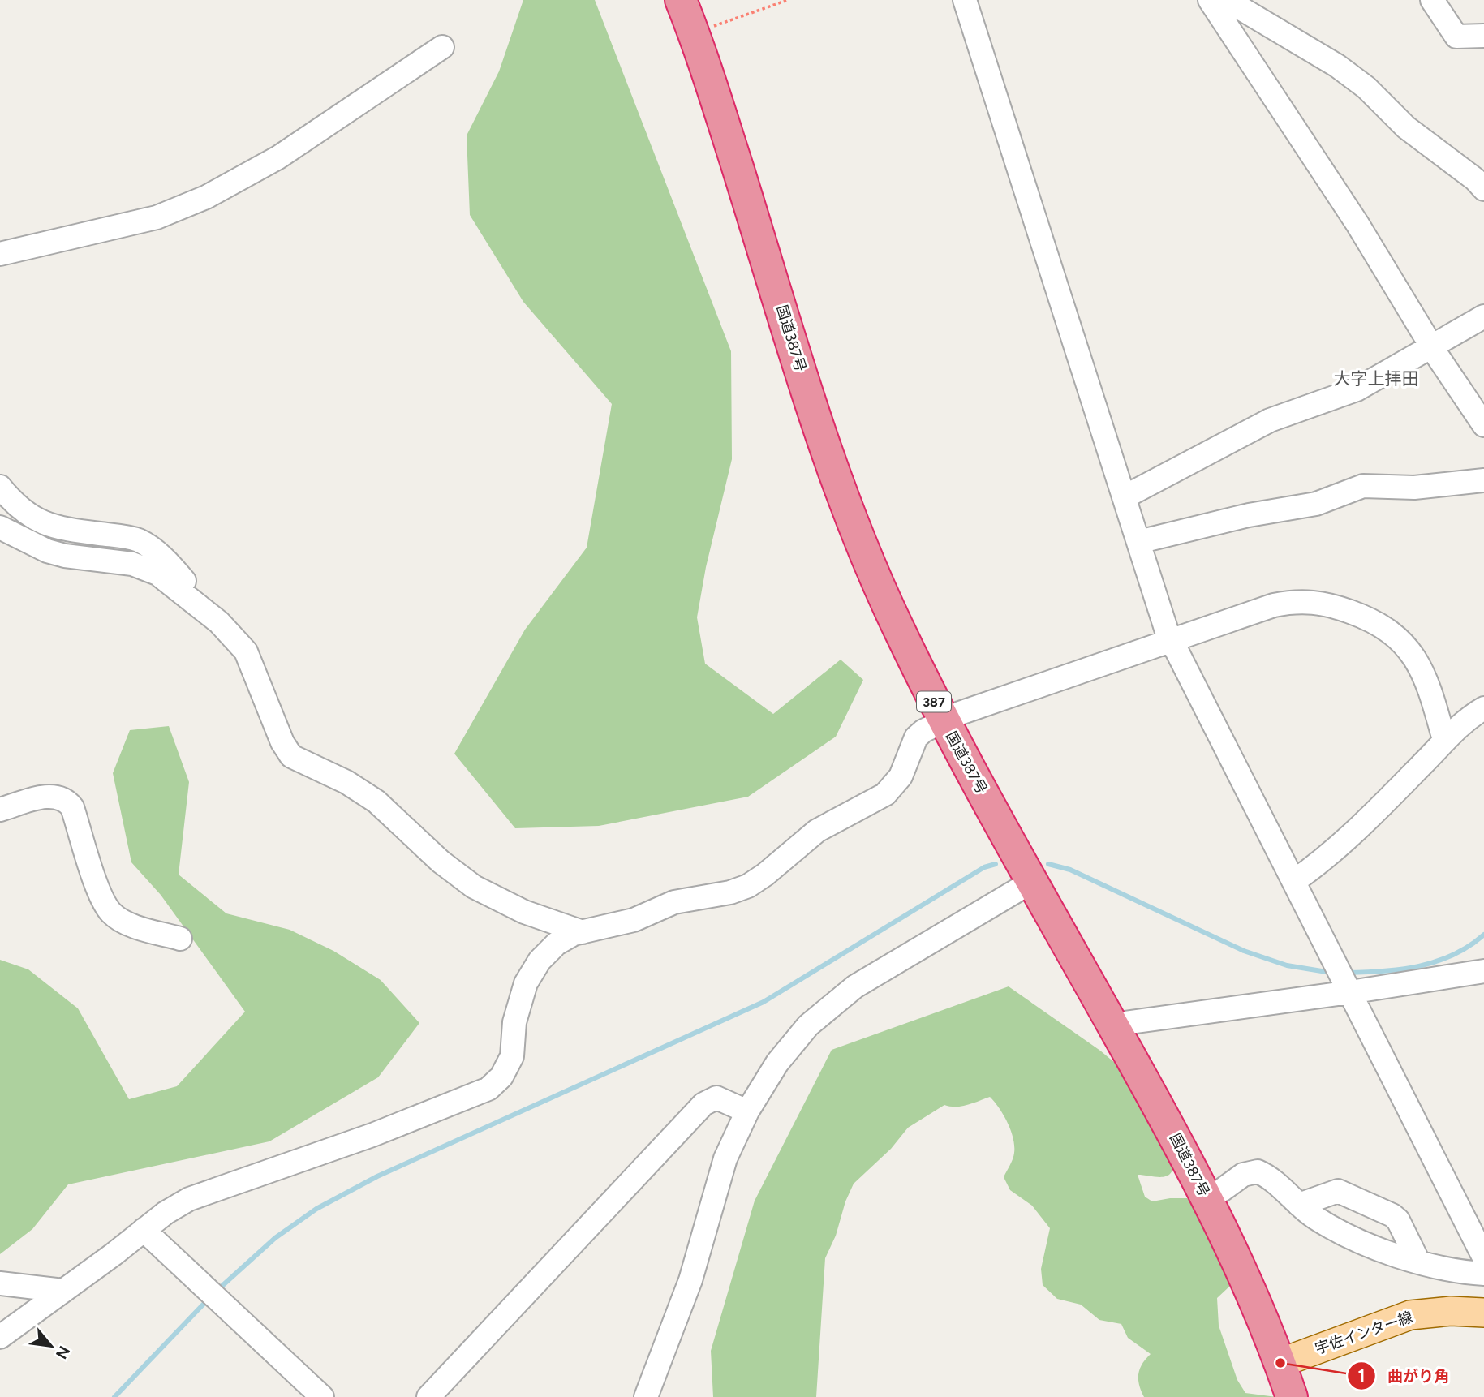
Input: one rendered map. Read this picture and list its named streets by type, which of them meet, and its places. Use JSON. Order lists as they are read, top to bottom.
{
  "streets": {
    "highway": ["国道387号", "387"],
    "main road": ["宇佐インター線"]
  },
  "crossings": [
    ["国道387号", "宇佐インター線"]
  ],
  "districts": ["大字上拝田"],
  "places": ["曲がり角"],
  "north": "bottom right"
}
